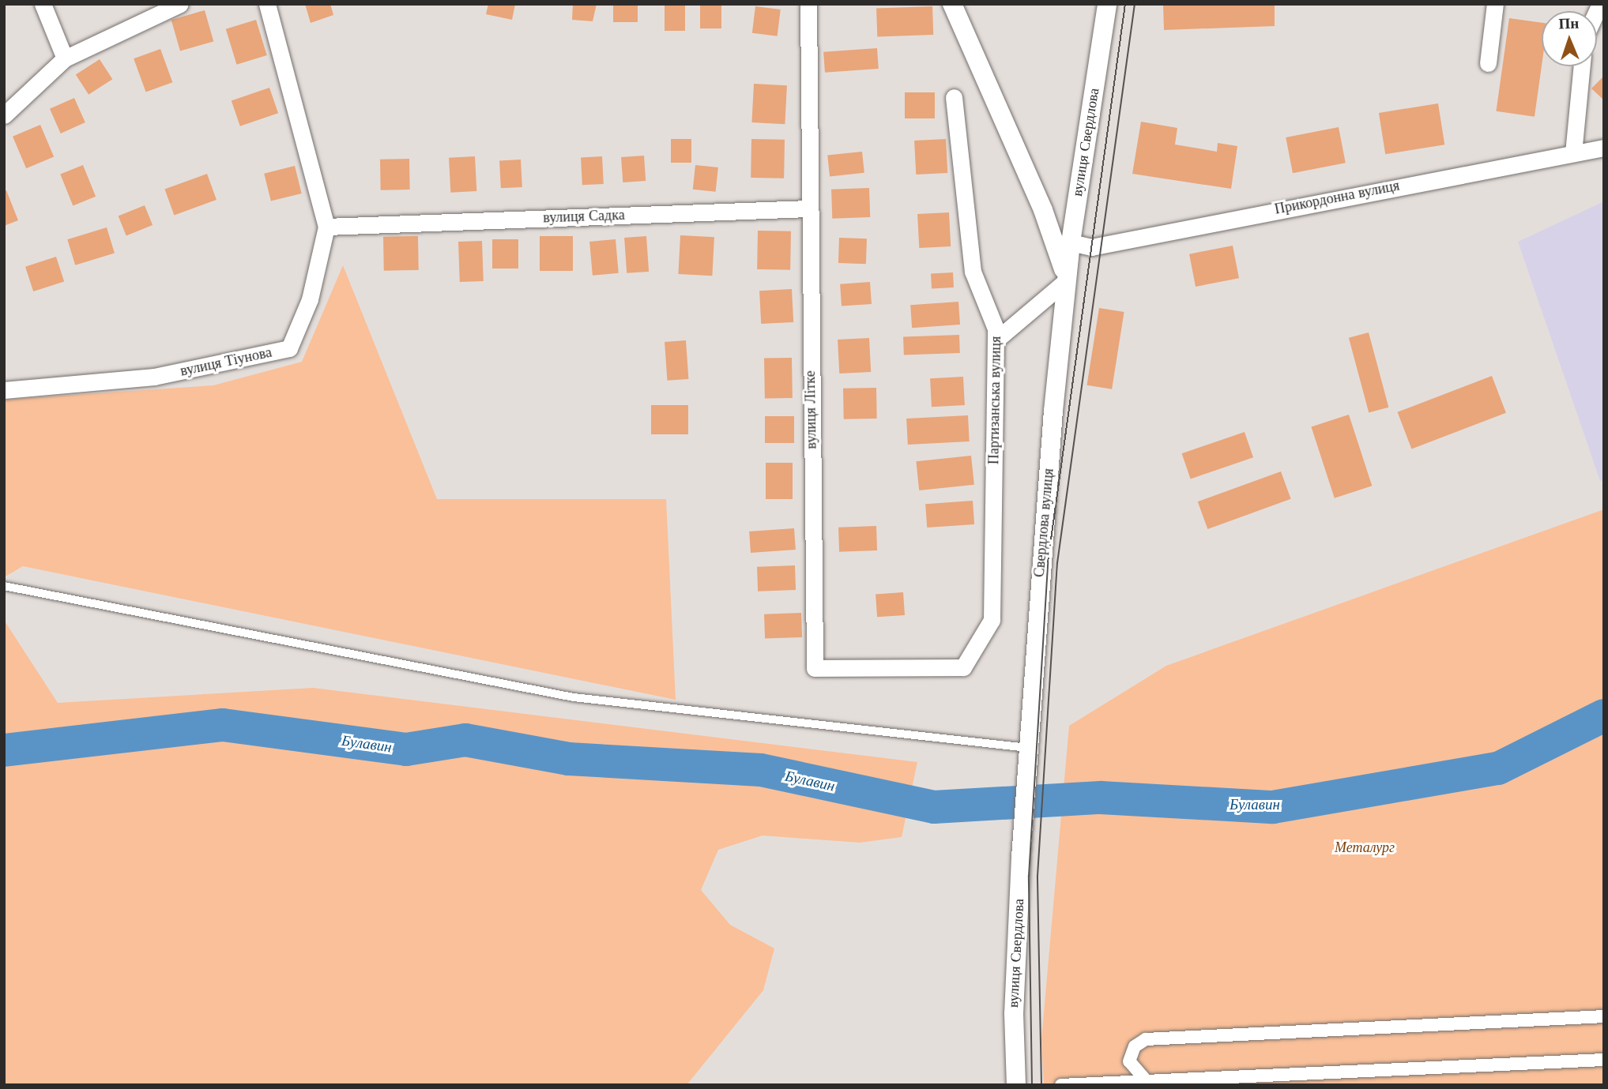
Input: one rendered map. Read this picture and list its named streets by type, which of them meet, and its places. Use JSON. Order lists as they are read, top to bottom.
{
  "streets": {
    "street": [
      "вулиця Свердлова",
      "Прикордонна вулиця",
      "вулиця Садка",
      "вулиця Тіунова",
      "Партизанська вулиця",
      "вулиця Літке",
      "Свердлова вулиця"
    ]
  },
  "crossings": [
    ["вулиця Свердлова", "Прикордонна вулиця"],
    ["вулиця Свердлова", "Свердлова вулиця"],
    ["вулиця Садка", "вулиця Тіунова"],
    ["вулиця Садка", "вулиця Літке"],
    ["Партизанська вулиця", "вулиця Літке"]
  ],
  "water": ["Булавин"],
  "parks": ["Металург"],
  "north": "top"
}
